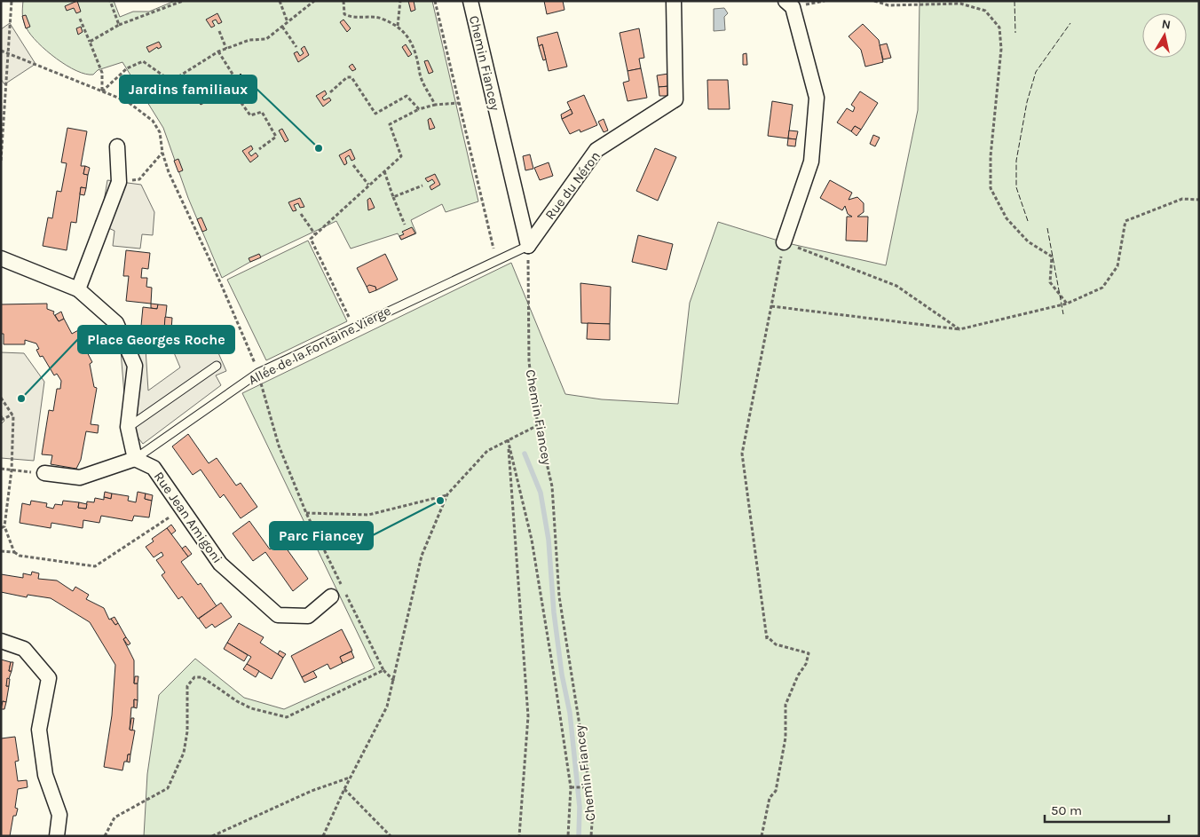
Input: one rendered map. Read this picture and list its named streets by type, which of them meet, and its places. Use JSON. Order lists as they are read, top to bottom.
{
  "streets": {
    "street": [
      "Chemin Fiancey",
      "Rue du Néron",
      "Allée de la Fontaine Vierge",
      "Rue Jean Amigoni"
    ]
  },
  "crossings": [
    ["Chemin Fiancey", "Rue du Néron"],
    ["Chemin Fiancey", "Allée de la Fontaine Vierge"],
    ["Rue du Néron", "Allée de la Fontaine Vierge"],
    ["Allée de la Fontaine Vierge", "Rue Jean Amigoni"]
  ],
  "places": ["Jardins familiaux", "Place Georges Roche", "Parc Fiancey"],
  "scale_bar": "50 m",
  "north": "top"
}
